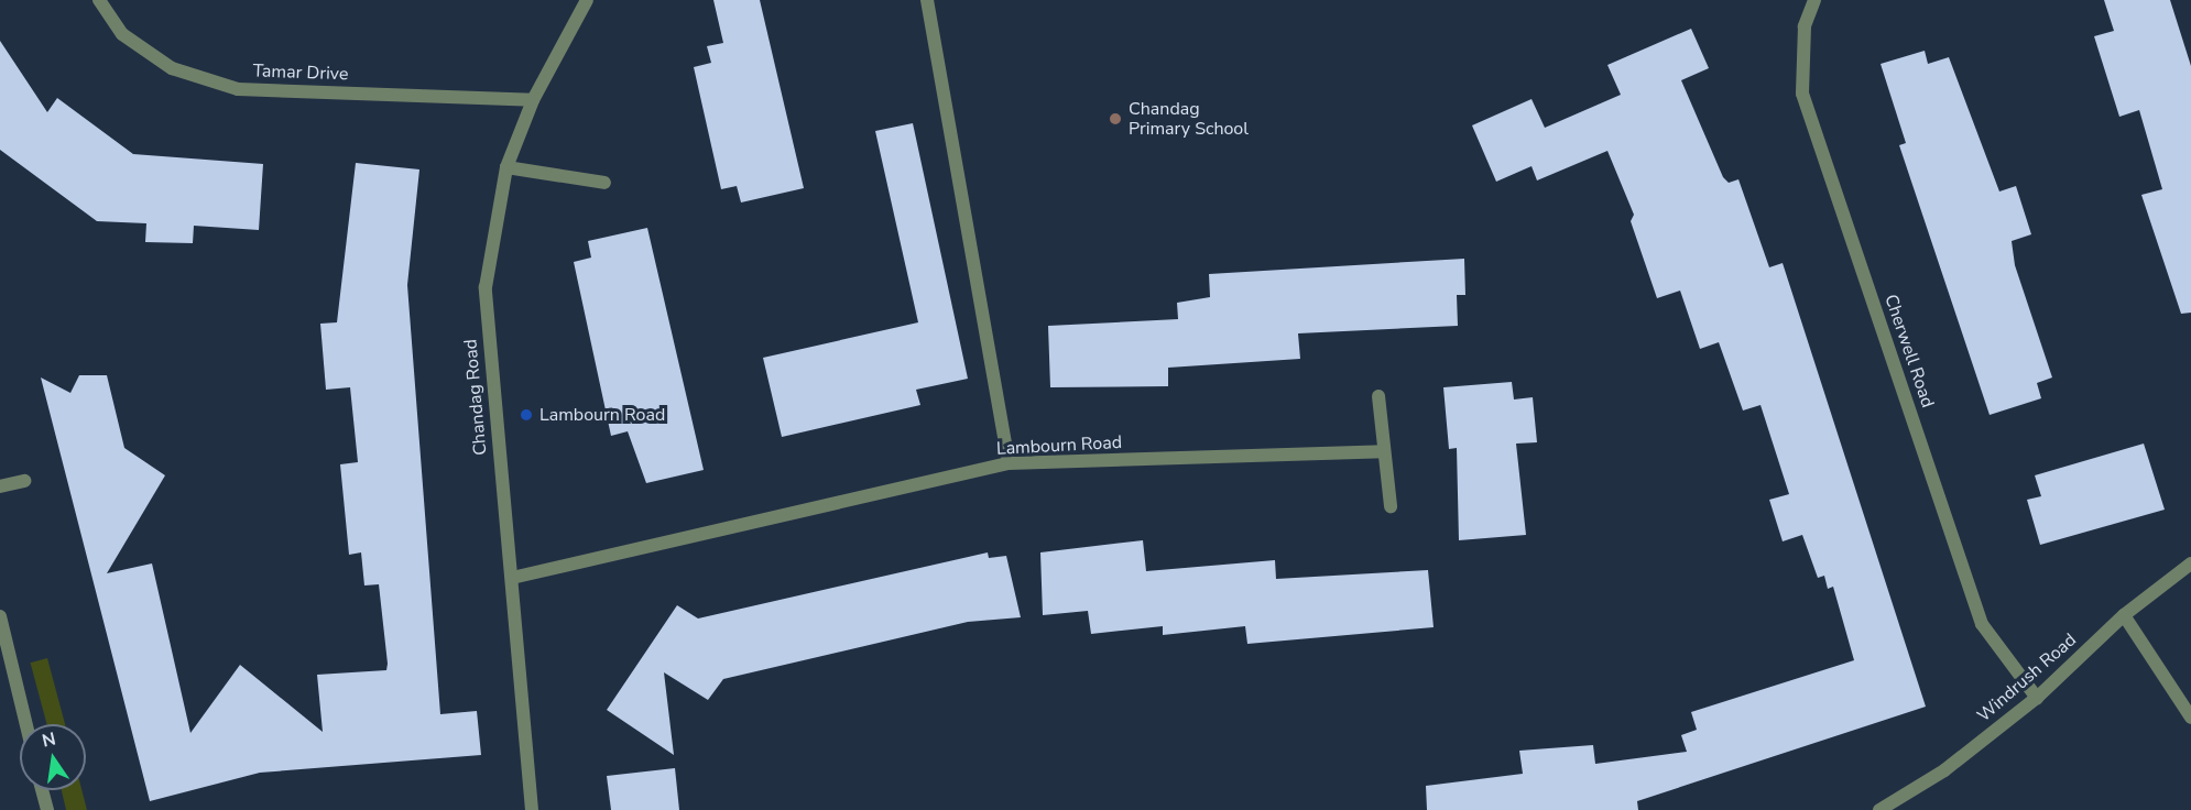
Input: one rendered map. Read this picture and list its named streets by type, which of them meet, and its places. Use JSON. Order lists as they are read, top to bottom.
{
  "streets": {
    "street": [
      "Tamar Drive",
      "Cherwell Road",
      "Chandag Road",
      "Lambourn Road",
      "Windrush Road"
    ]
  },
  "crossings": [
    ["Tamar Drive", "Chandag Road"],
    ["Cherwell Road", "Windrush Road"],
    ["Chandag Road", "Lambourn Road"]
  ],
  "places": ["Chandag Primary School", "Lambourn Road"],
  "north": "top"
}
